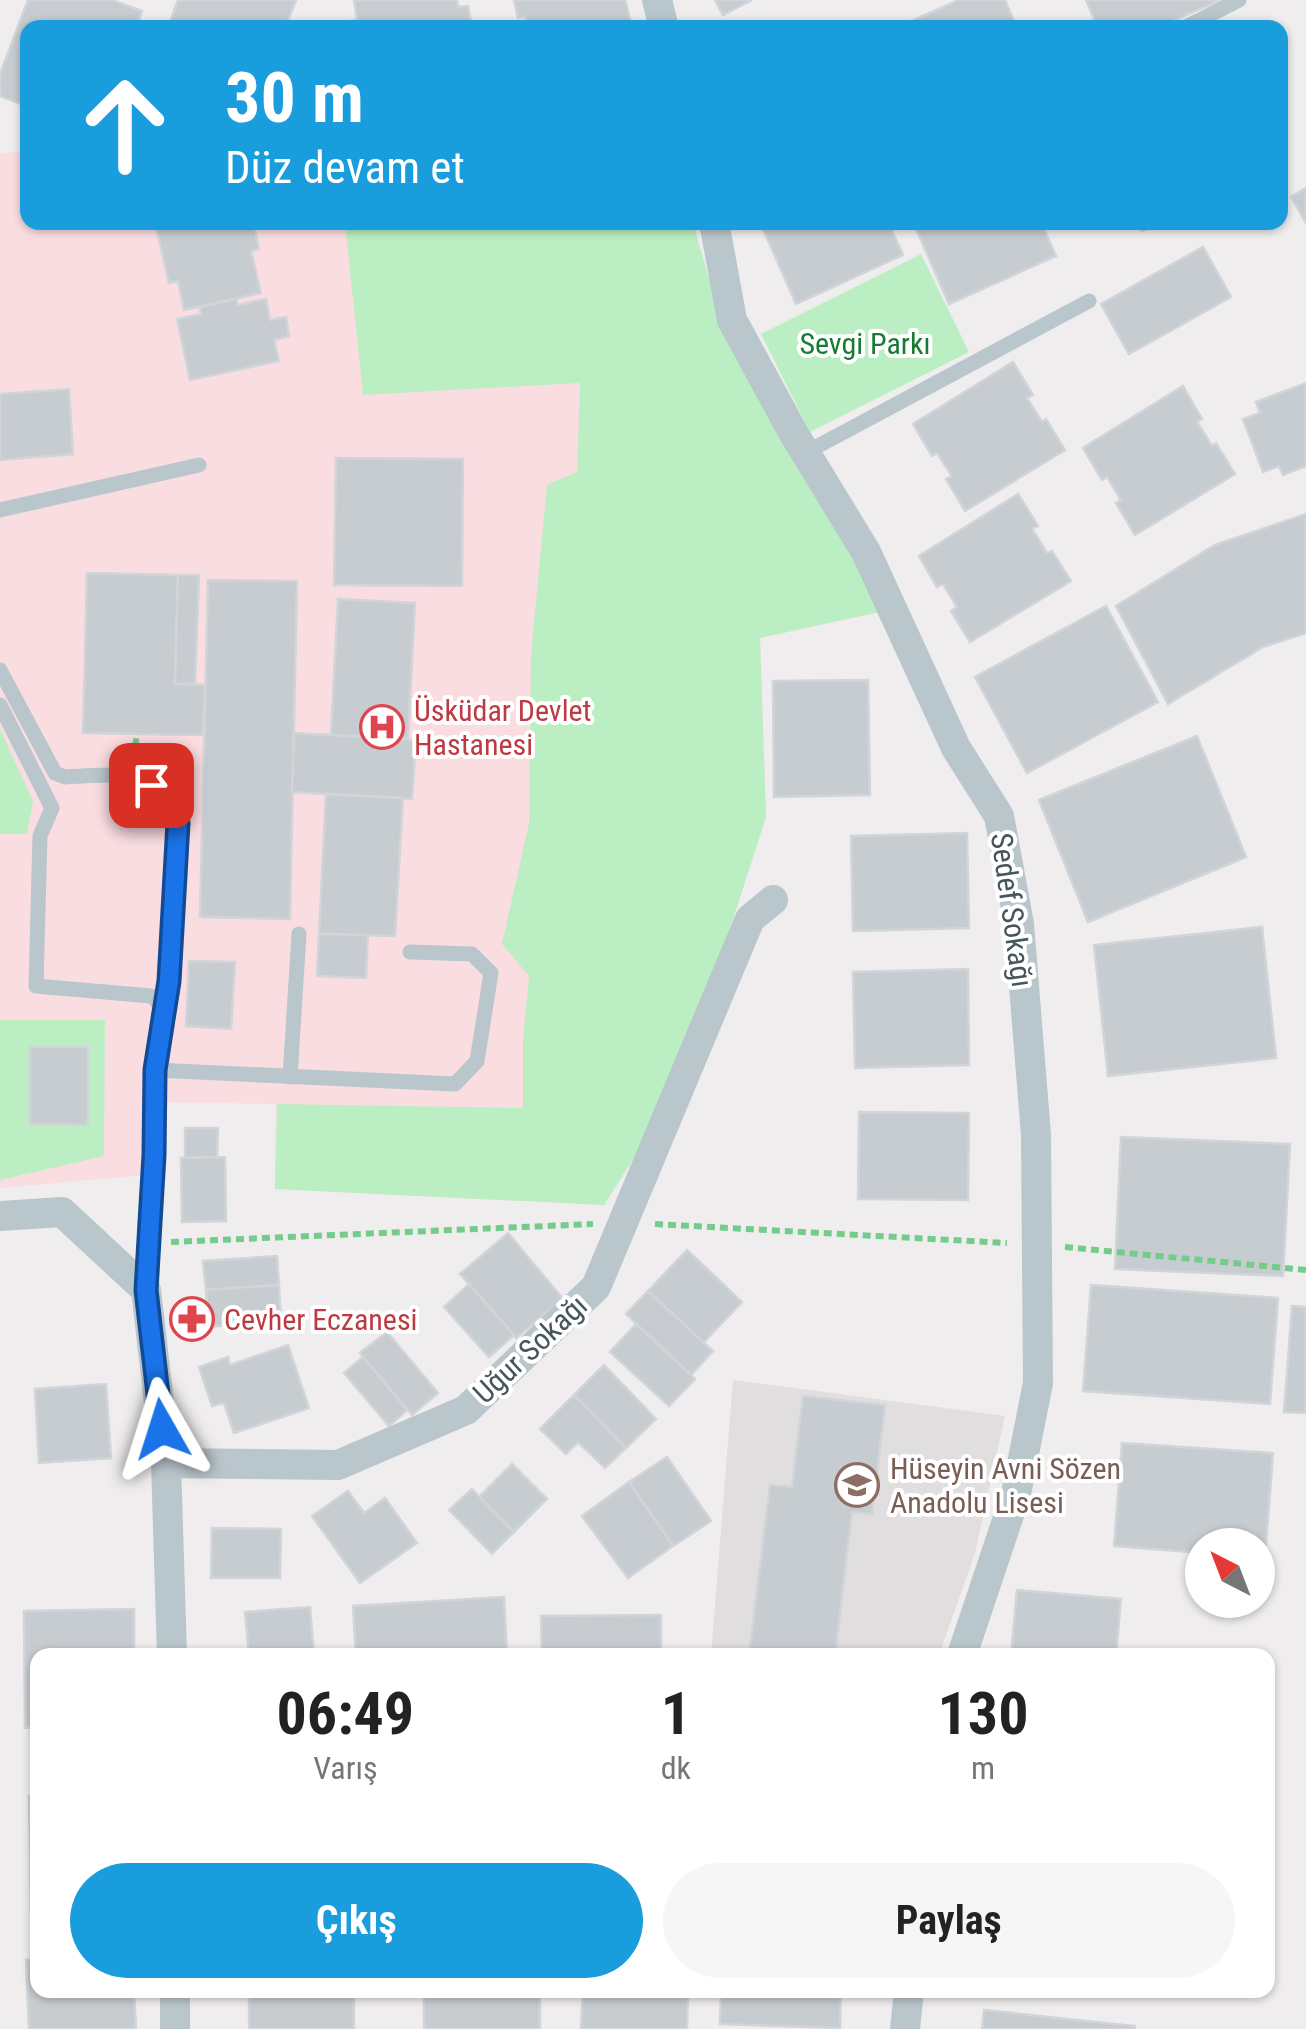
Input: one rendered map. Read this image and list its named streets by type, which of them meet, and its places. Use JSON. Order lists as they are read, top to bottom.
{
  "streets": {
    "street": ["Sedef Sokağı", "Uğur Sokağı"]
  },
  "parks": ["Sevgi Parkı"],
  "places": {
    "hospital": ["Üsküdar Devlet Hastanesi"],
    "pharmacy": ["Cevher Eczanesi"],
    "school or university": ["Hüseyin Avni Sözen Anadolu Lisesi"]
  },
  "north": "top left",
  "page": {
    "turn": ["30 m", "Düz devam et"],
    "eta": [
      "06:49",
      "Varış",
      "1",
      "dk",
      "130",
      "m"
    ],
    "buttons": ["Çıkış", "Paylaş"]
  }
}
